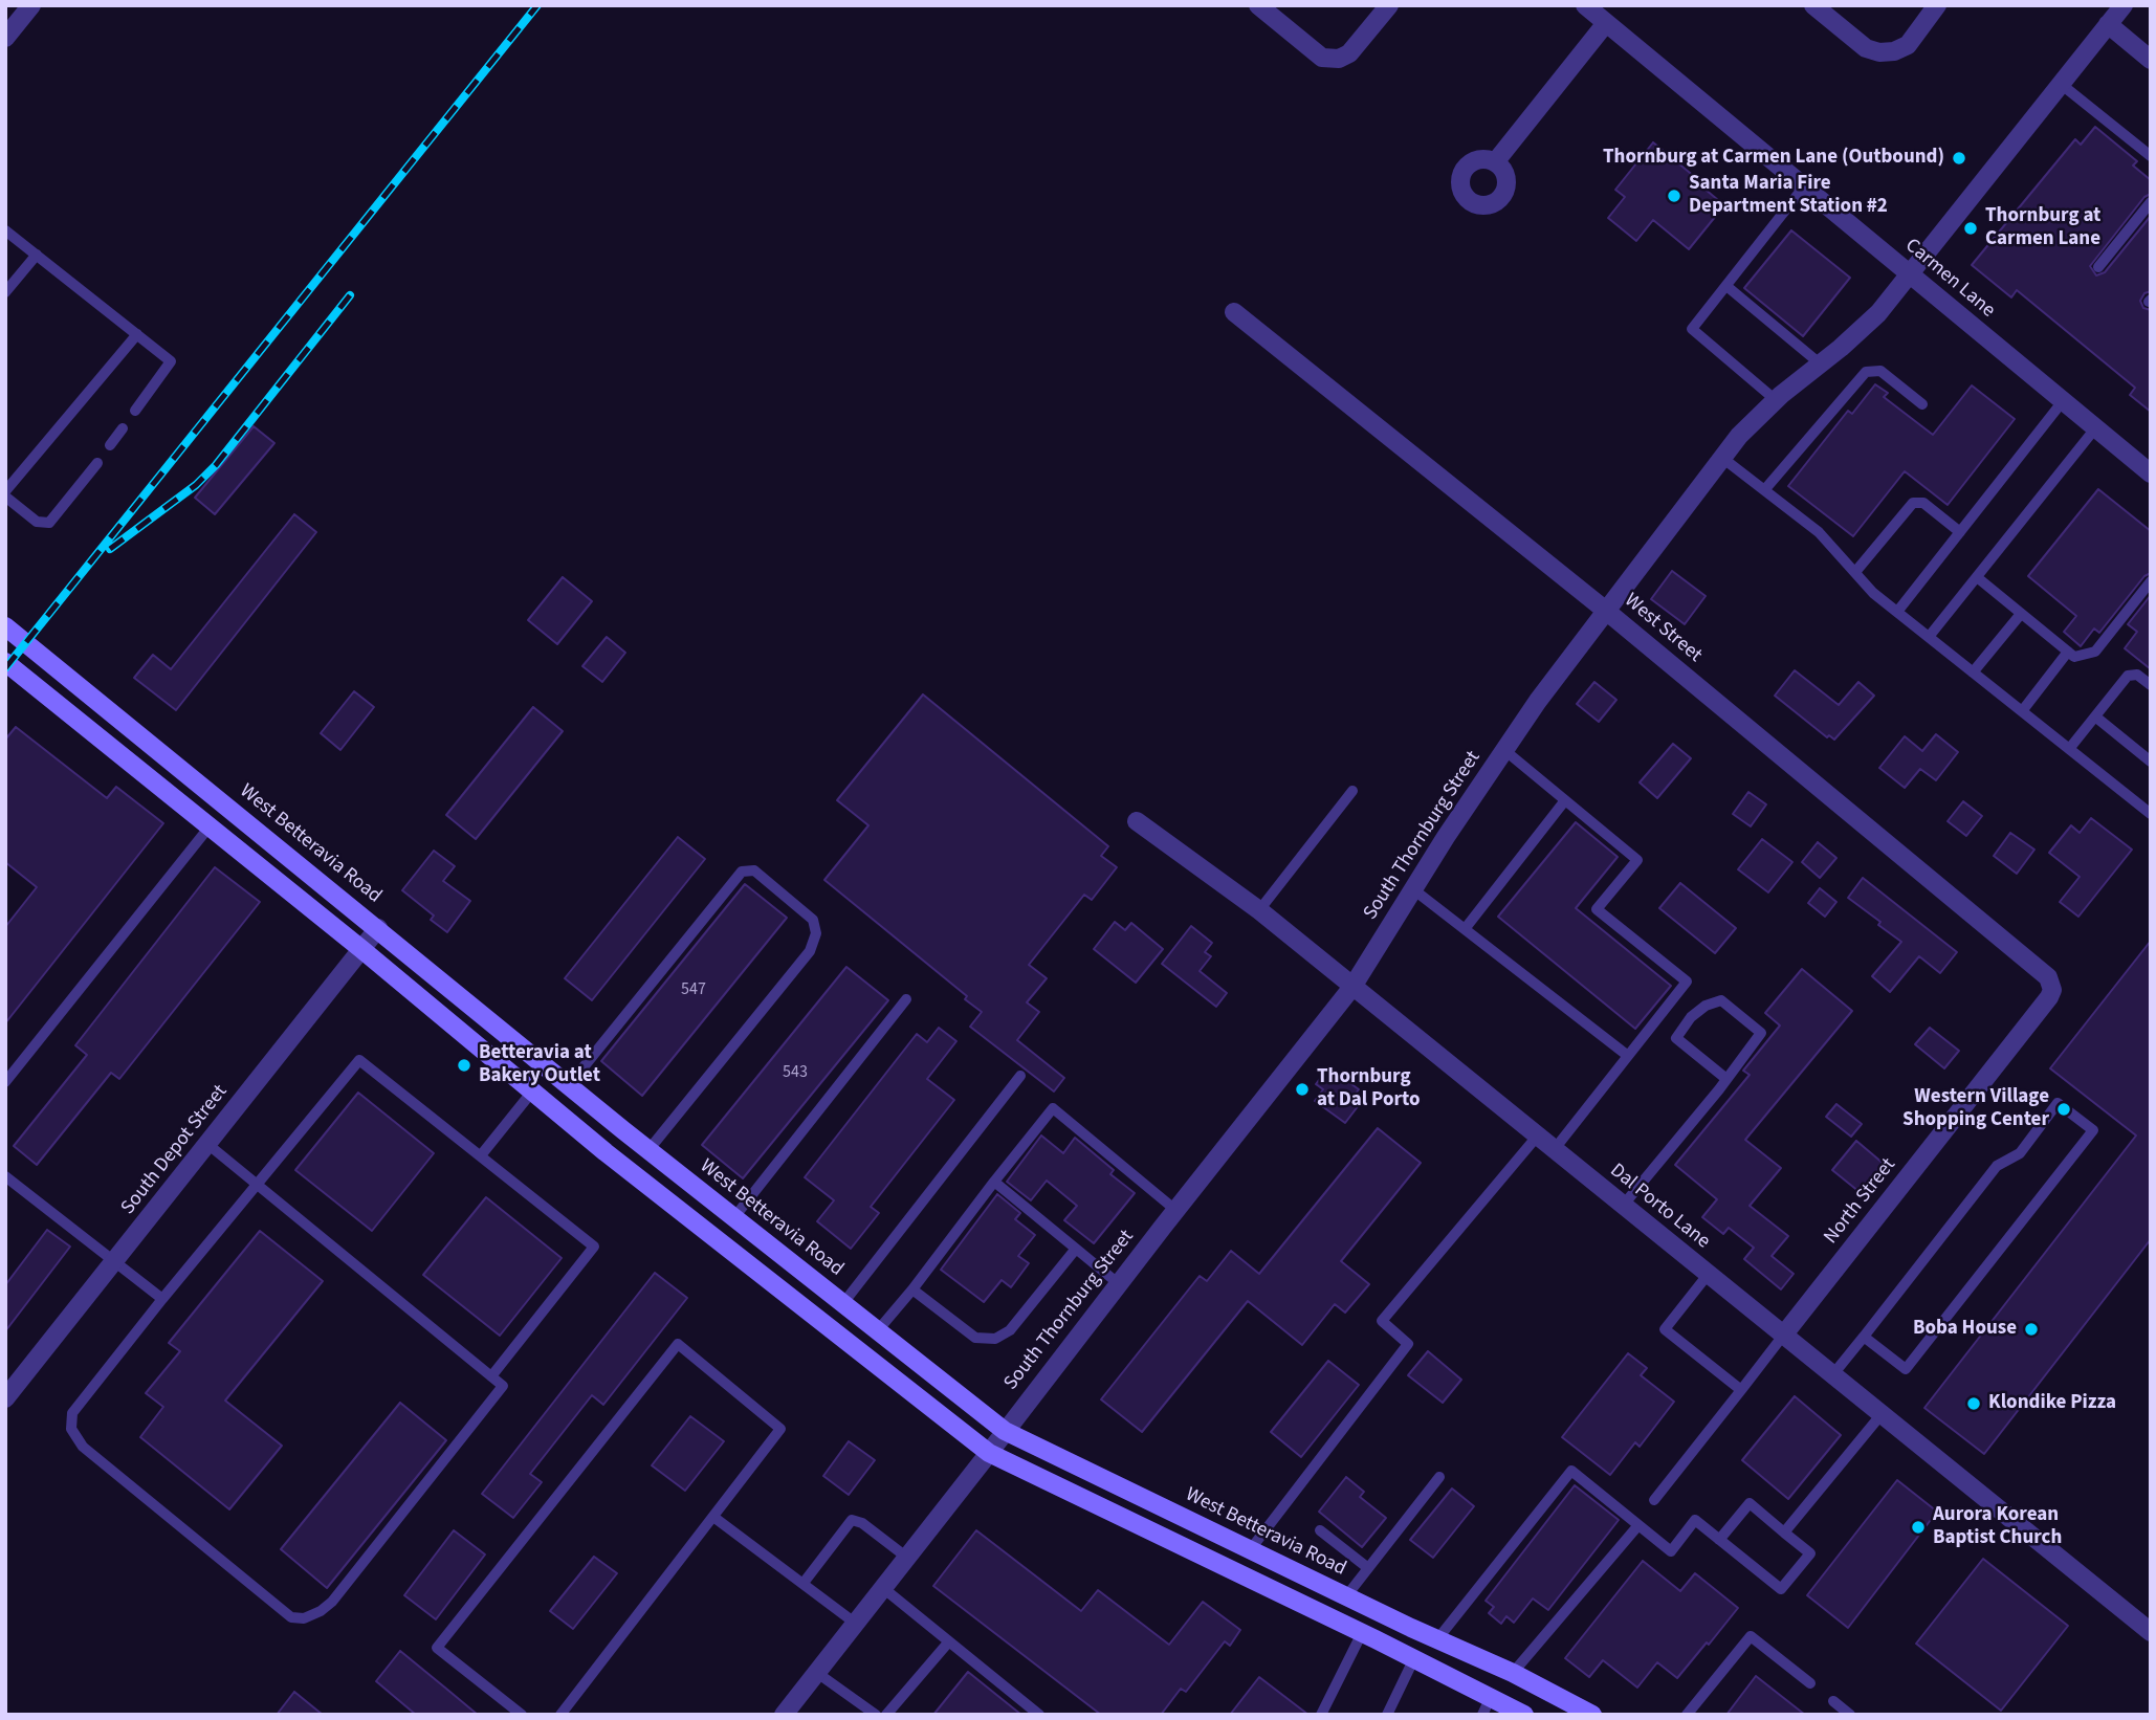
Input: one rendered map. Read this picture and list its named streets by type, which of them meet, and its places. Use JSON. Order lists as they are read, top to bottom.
{
  "streets": {
    "main road": ["West Betteravia Road"],
    "street": [
      "Carmen Lane",
      "West Street",
      "South Thornburg Street",
      "South Depot Street",
      "North Street",
      "Dal Porto Lane"
    ]
  },
  "crossings": [
    ["Carmen Lane", "South Thornburg Street"],
    ["West Street", "South Thornburg Street"],
    ["West Street", "North Street"],
    ["South Thornburg Street", "West Betteravia Road"],
    ["South Thornburg Street", "Dal Porto Lane"],
    ["West Betteravia Road", "South Depot Street"],
    ["North Street", "Dal Porto Lane"]
  ],
  "places": [
    "Thornburg at Carmen Lane (Outbound)",
    "Santa Maria Fire Department Station #2",
    "Thornburg at Carmen Lane",
    "Betteravia at Bakery Outlet",
    "Thornburg at Dal Porto",
    "Western Village Shopping Center",
    "Boba House",
    "Klondike Pizza",
    "Aurora Korean Baptist Church"
  ],
  "house_numbers": ["547", "543"]
}
